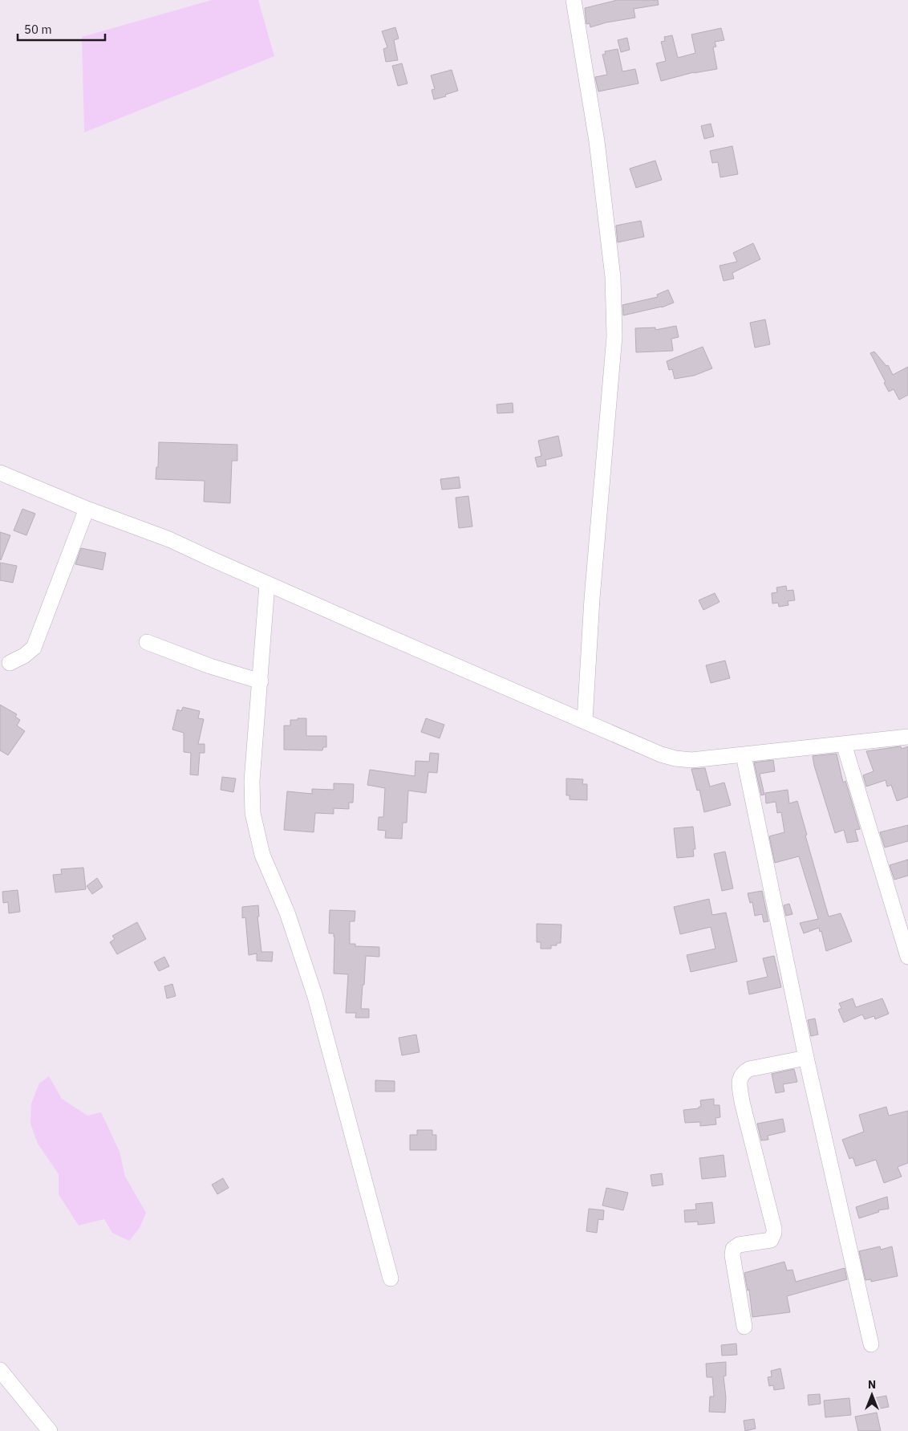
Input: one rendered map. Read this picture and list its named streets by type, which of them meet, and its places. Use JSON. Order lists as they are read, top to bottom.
{
  "scale_bar": "50 m",
  "north": "top"
}
